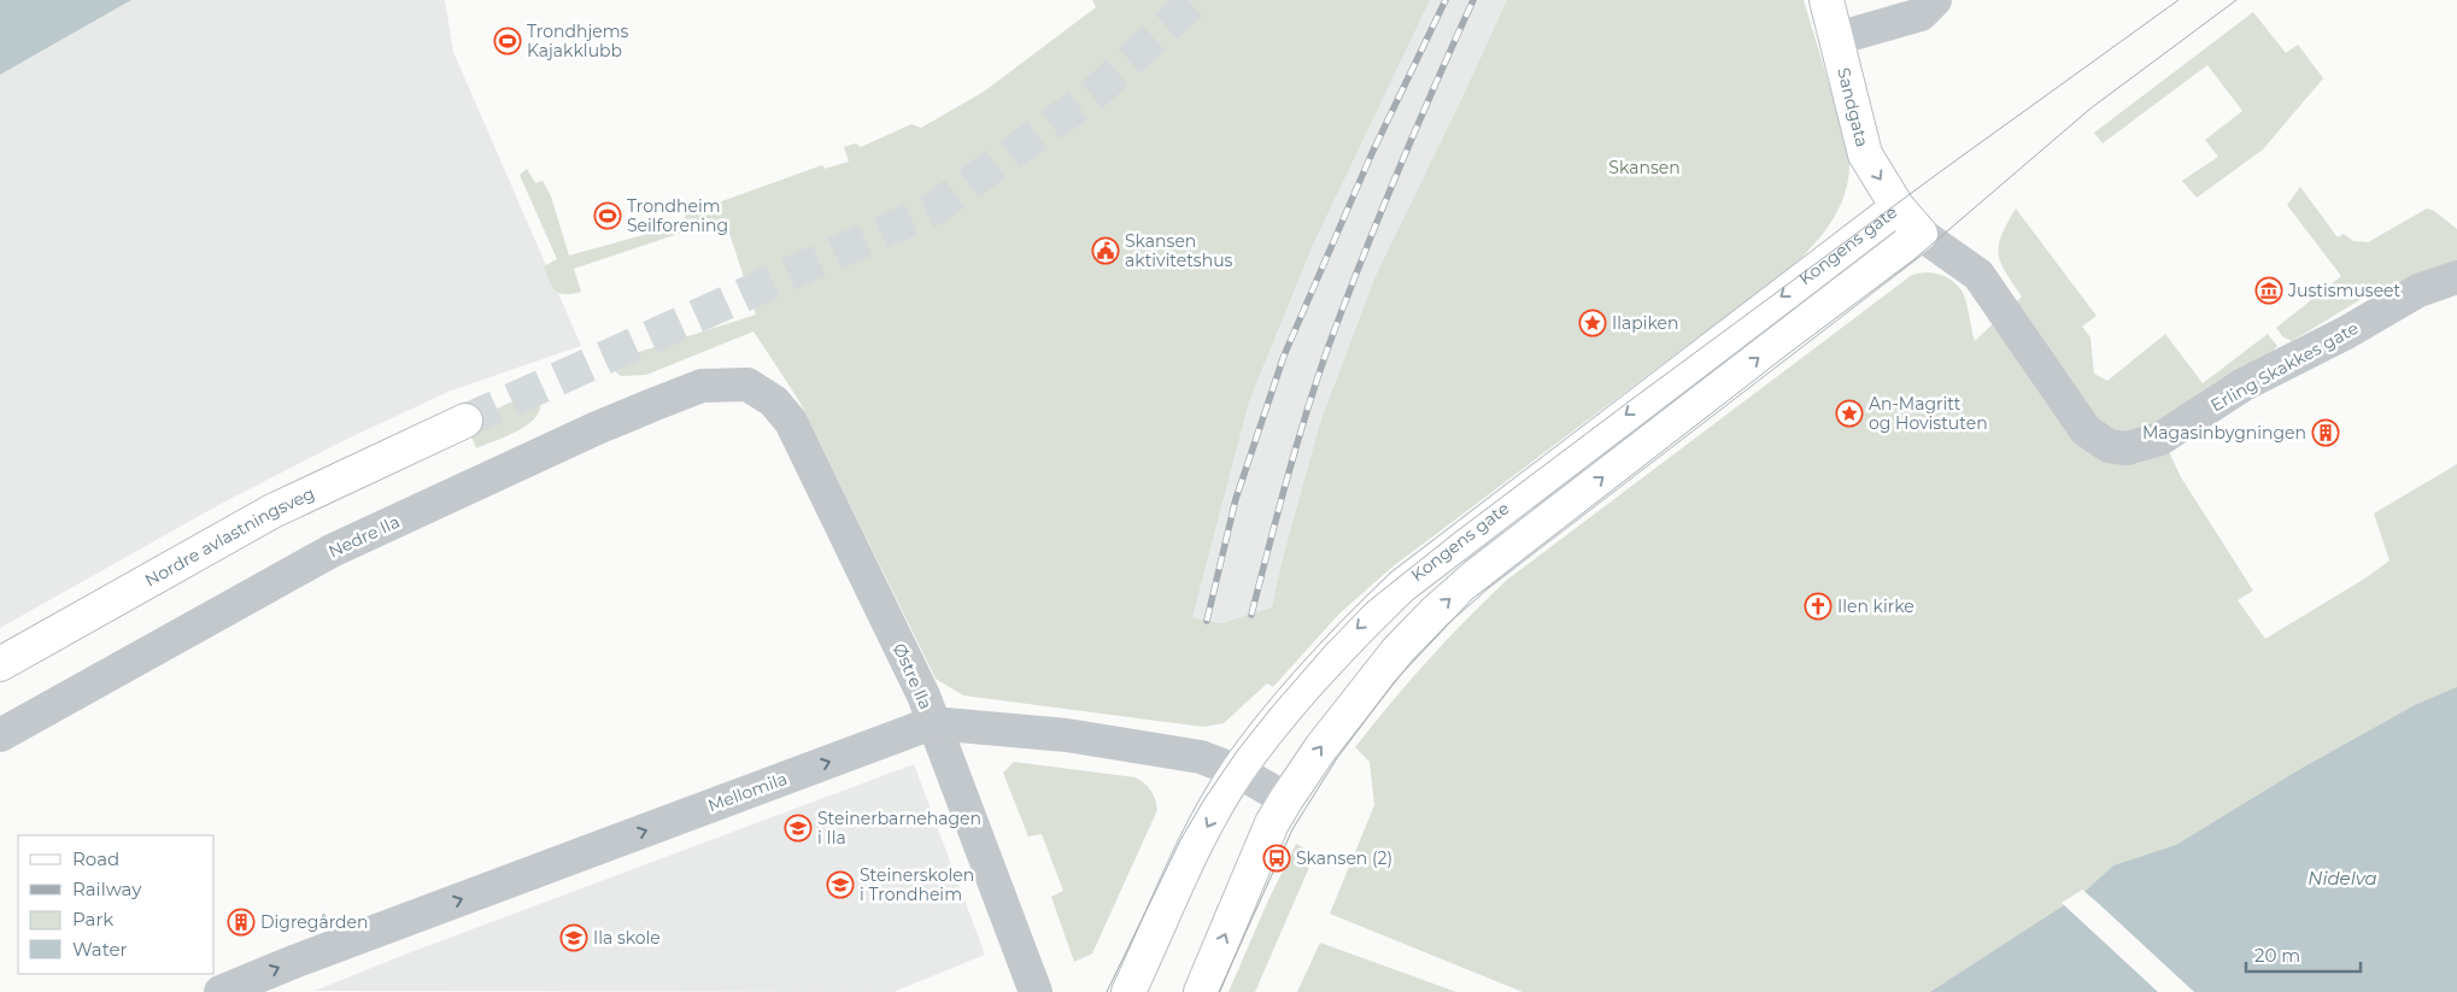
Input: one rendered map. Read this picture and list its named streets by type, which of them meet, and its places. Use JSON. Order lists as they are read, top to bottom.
{
  "streets": {
    "main road": ["Sandgata", "Kongens gate", "Nordre avlastningsveg"],
    "street": [
      "Erling Skakkes gate",
      "Nedre Ila",
      "Østre Ila",
      "Mellomila"
    ]
  },
  "crossings": [
    ["Sandgata", "Kongens gate"],
    ["Kongens gate", "Erling Skakkes gate"],
    ["Kongens gate", "Mellomila"],
    ["Nedre Ila", "Østre Ila"],
    ["Østre Ila", "Mellomila"]
  ],
  "one_way": ["Sandgata", "Mellomila"],
  "water": ["Nidelva"],
  "parks": ["Skansen"],
  "places": {
    "sports": ["Trondhjems Kajakklubb", "Trondheim Seilforening"],
    "public building": ["Skansen aktivitetshus"],
    "museum": ["Justismuseet"],
    "place": ["Ilapiken", "An-Magritt og Hovistuten"],
    "building": ["Magasinbygningen", "Digregården"],
    "church": ["Ilen kirke"],
    "school or university": ["Steinerbarnehagen i Ila", "Steinerskolen i Trondheim", "Ila skole"],
    "bus stop": ["Skansen (2)"]
  },
  "legend": [
    "Road",
    "Railway",
    "Park",
    "Water"
  ],
  "scale_bar": "20 m"
}
